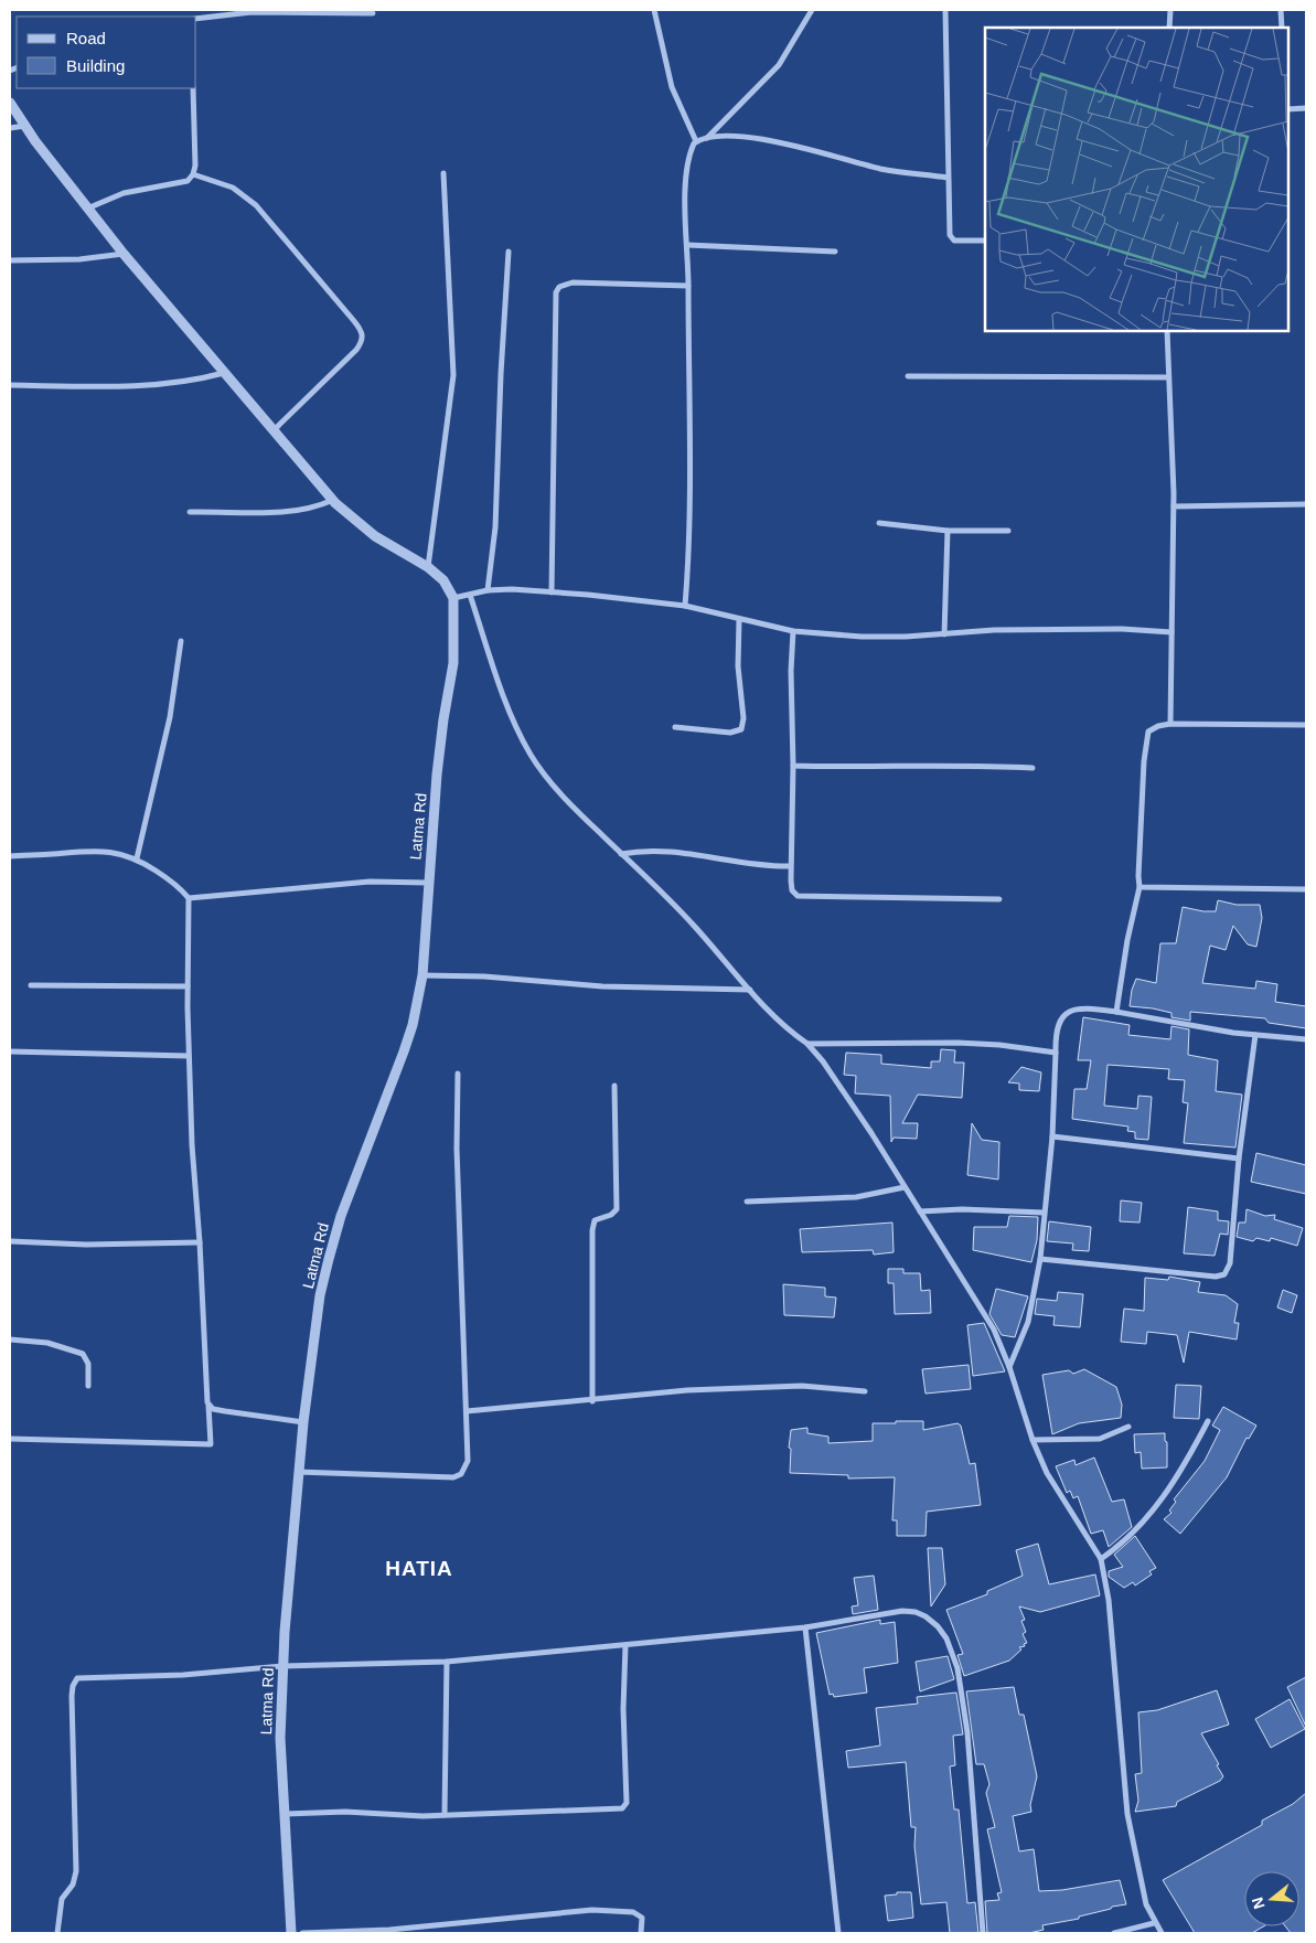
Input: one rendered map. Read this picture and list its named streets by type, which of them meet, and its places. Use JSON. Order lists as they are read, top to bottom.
{
  "streets": {
    "street": ["Latma Rd"]
  },
  "districts": ["HATIA"],
  "legend": ["Road", "Building"],
  "north": "left"
}
